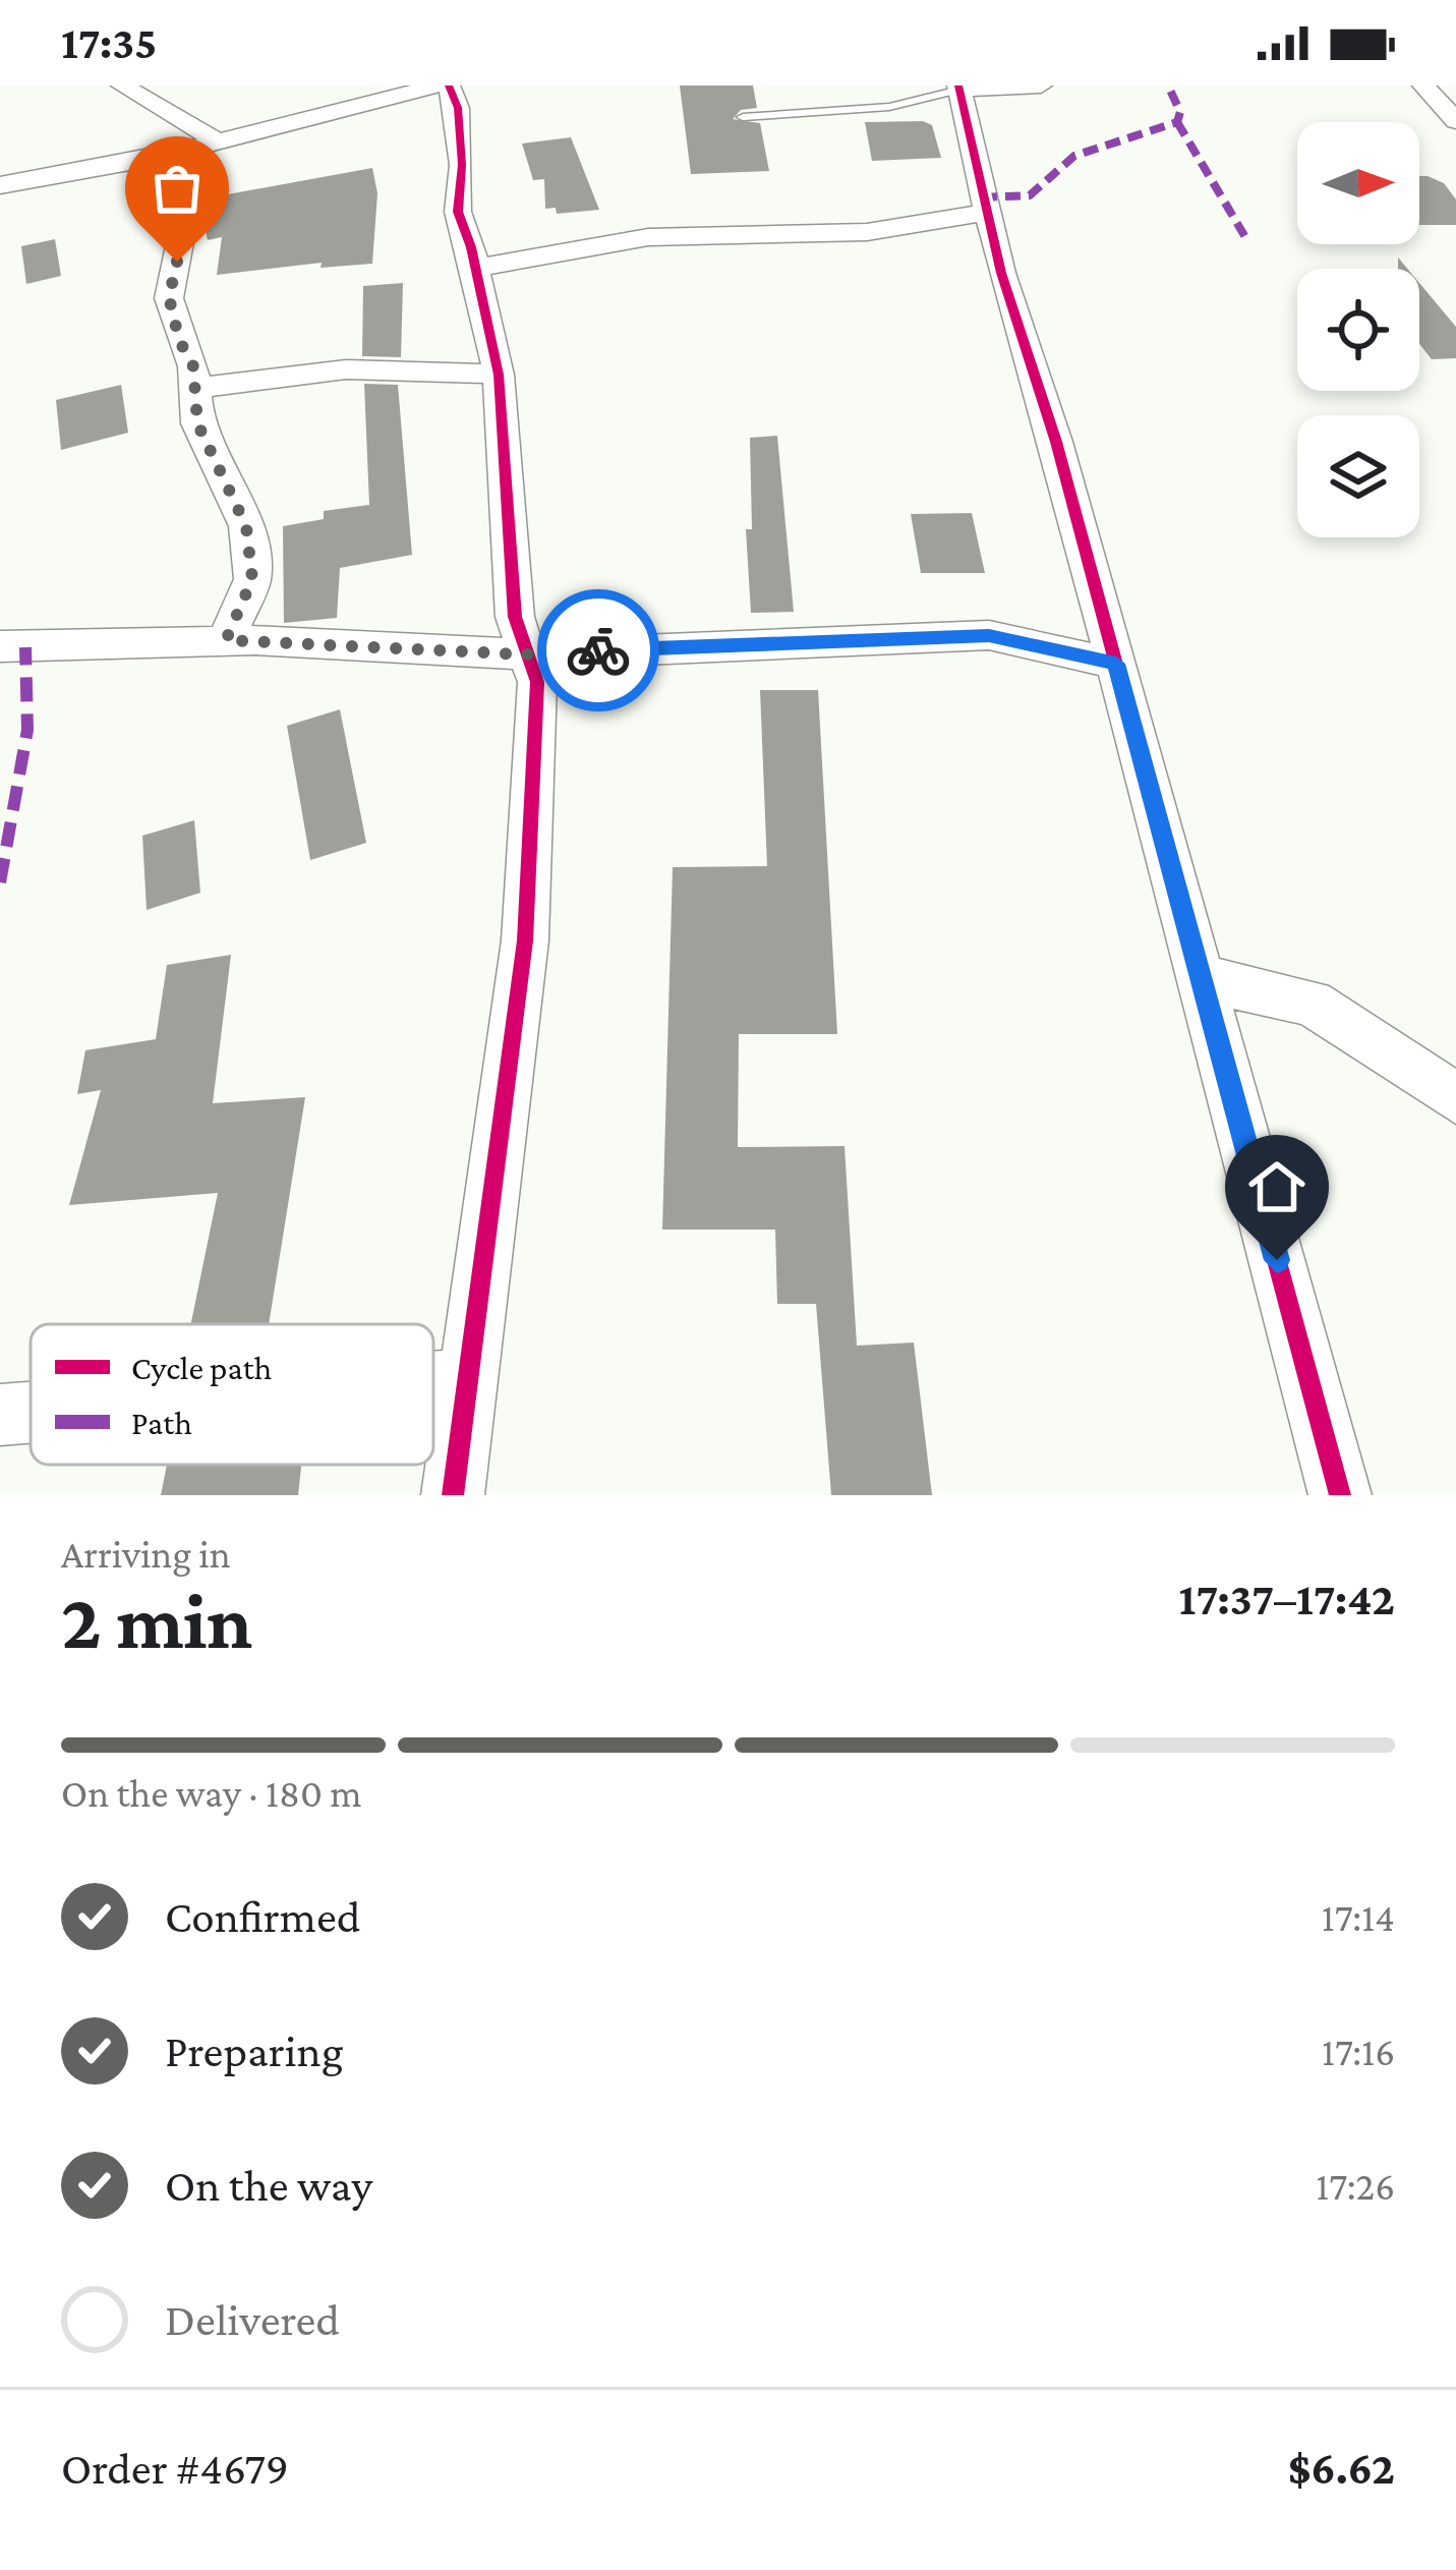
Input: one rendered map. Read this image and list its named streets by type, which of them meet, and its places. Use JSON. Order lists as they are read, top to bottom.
{
  "legend": ["Cycle path", "Path"],
  "north": "right",
  "page": {
    "status": "17:35",
    "heading": ["2 min", "Arriving in", "17:37–17:42"],
    "panel": ["Order #4679", "$6.62"],
    "bar": "On the way · 180 m",
    "list": [
      ["Confirmed", "17:14"],
      ["Preparing", "17:16"],
      ["On the way", "17:26"],
      "Delivered"
    ]
  }
}
